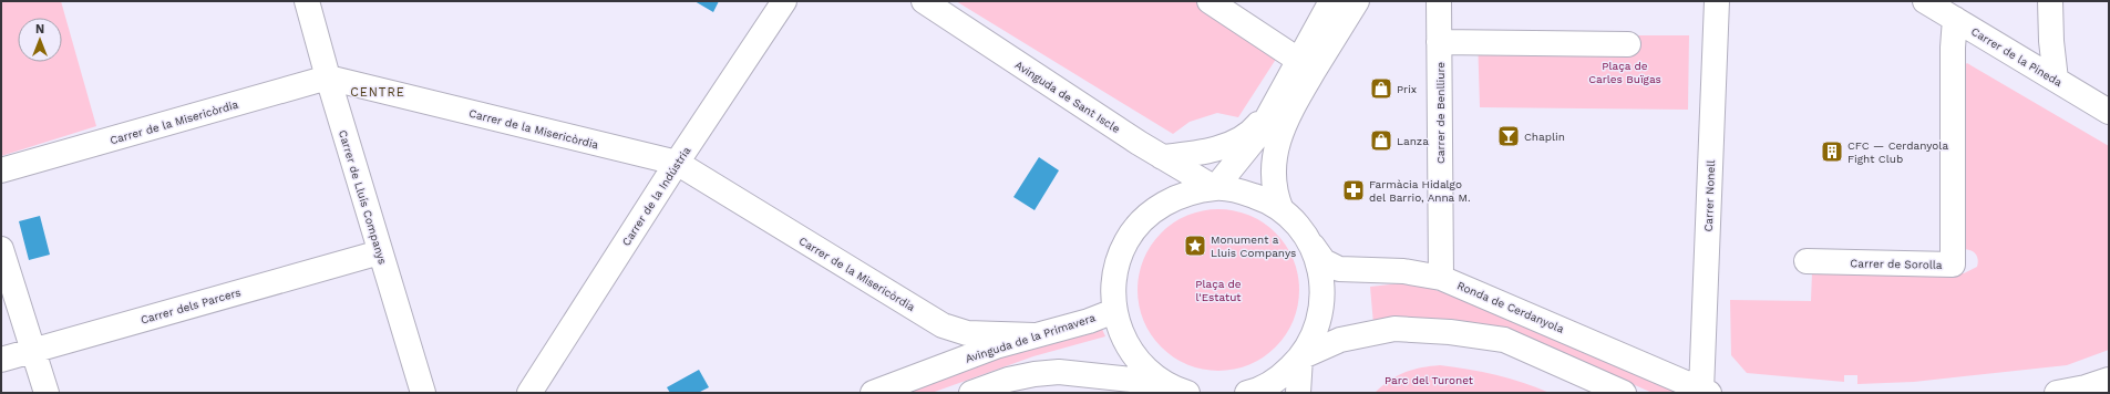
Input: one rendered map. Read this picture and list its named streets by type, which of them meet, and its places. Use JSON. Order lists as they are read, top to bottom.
{
  "streets": {
    "street": [
      "Carrer de la Pineda",
      "Avinguda de Sant Iscle",
      "Carrer de Benlliure",
      "Carrer de la Misericòrdia",
      "Carrer de la Indústria",
      "Carrer Nonell",
      "Carrer de Lluís Companys",
      "Carrer de Sorolla",
      "Carrer dels Parcers",
      "Ronda de Cerdanyola",
      "Avinguda de la Primavera"
    ]
  },
  "crossings": [
    ["Carrer de la Pineda", "Carrer de Sorolla"],
    ["Carrer de Benlliure", "Ronda de Cerdanyola"],
    ["Carrer de la Misericòrdia", "Carrer de la Indústria"],
    ["Carrer de la Misericòrdia", "Carrer de Lluís Companys"],
    ["Carrer de la Misericòrdia", "Avinguda de la Primavera"],
    ["Carrer Nonell", "Ronda de Cerdanyola"],
    ["Carrer de Lluís Companys", "Carrer dels Parcers"]
  ],
  "districts": ["CENTRE"],
  "parks": ["Plaça de Carles Buïgas", "Plaça de l'Estatut", "Parc del Turonet"],
  "places": {
    "shop": ["Prix", "Lanza"],
    "bar": ["Chaplin"],
    "building": ["CFC — Cerdanyola Fight Club"],
    "pharmacy": ["Farmàcia Hidalgo del Barrio, Anna M."],
    "place": ["Monument a Lluis Companys"]
  },
  "north": "top"
}
